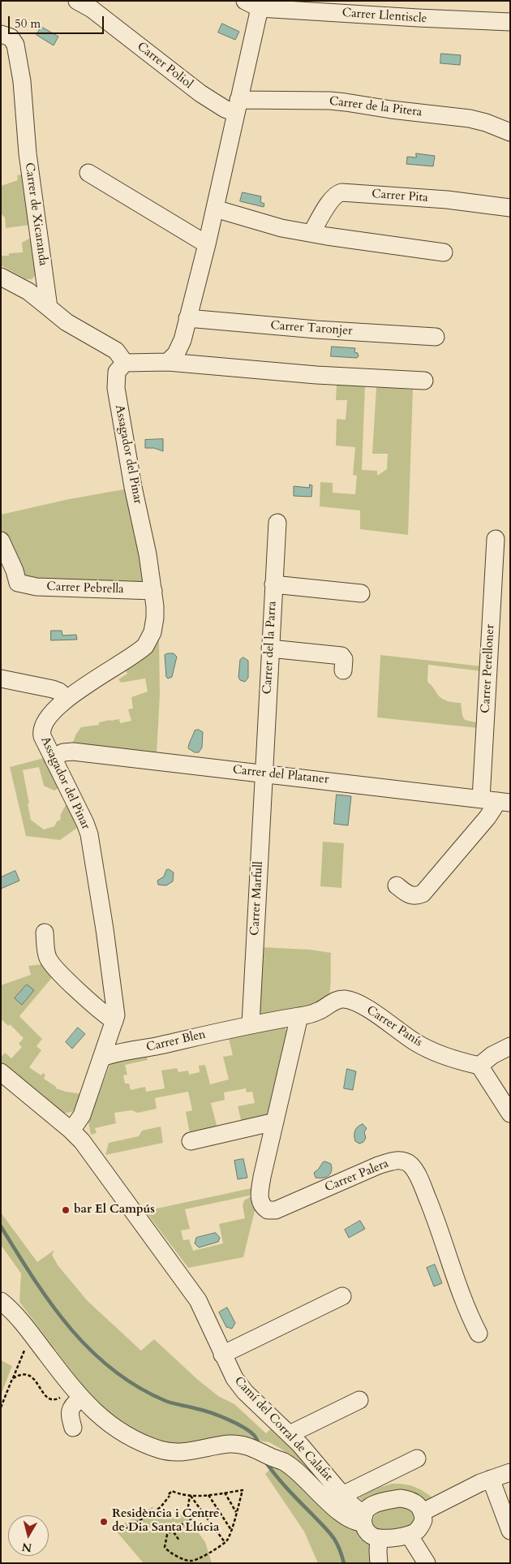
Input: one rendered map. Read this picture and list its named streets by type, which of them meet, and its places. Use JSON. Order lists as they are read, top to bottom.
{
  "streets": {
    "street": [
      "Carrer Llentiscle",
      "Carrer Poliol",
      "Carrer de la Pitera",
      "Carrer Pita",
      "Carrer de Xicaranda",
      "Carrer Taronjer",
      "Assagador del Pinar",
      "Carrer Pebrella",
      "Carrer del la Parra",
      "Carrer Perelloner",
      "Carrer del Plataner",
      "Carrer Marfull",
      "Carrer Panís",
      "Carrer Blen",
      "Carrer Palera",
      "Camí del Corral de Calafat"
    ]
  },
  "crossings": [
    ["Carrer Poliol", "Carrer de la Pitera"],
    ["Assagador del Pinar", "Carrer Pebrella"],
    ["Assagador del Pinar", "Carrer del Plataner"],
    ["Assagador del Pinar", "Carrer Blen"],
    ["Assagador del Pinar", "Camí del Corral de Calafat"],
    ["Carrer del la Parra", "Carrer del Plataner"],
    ["Carrer del la Parra", "Carrer Marfull"],
    ["Carrer Perelloner", "Carrer del Plataner"],
    ["Carrer del Plataner", "Carrer Marfull"],
    ["Carrer Marfull", "Carrer Panís"],
    ["Carrer Marfull", "Carrer Blen"],
    ["Carrer Panís", "Carrer Blen"]
  ],
  "places": ["bar El Campús", "Residència i Centre de Dia Santa Llúcia"],
  "scale_bar": "50 m",
  "north": "bottom"
}
